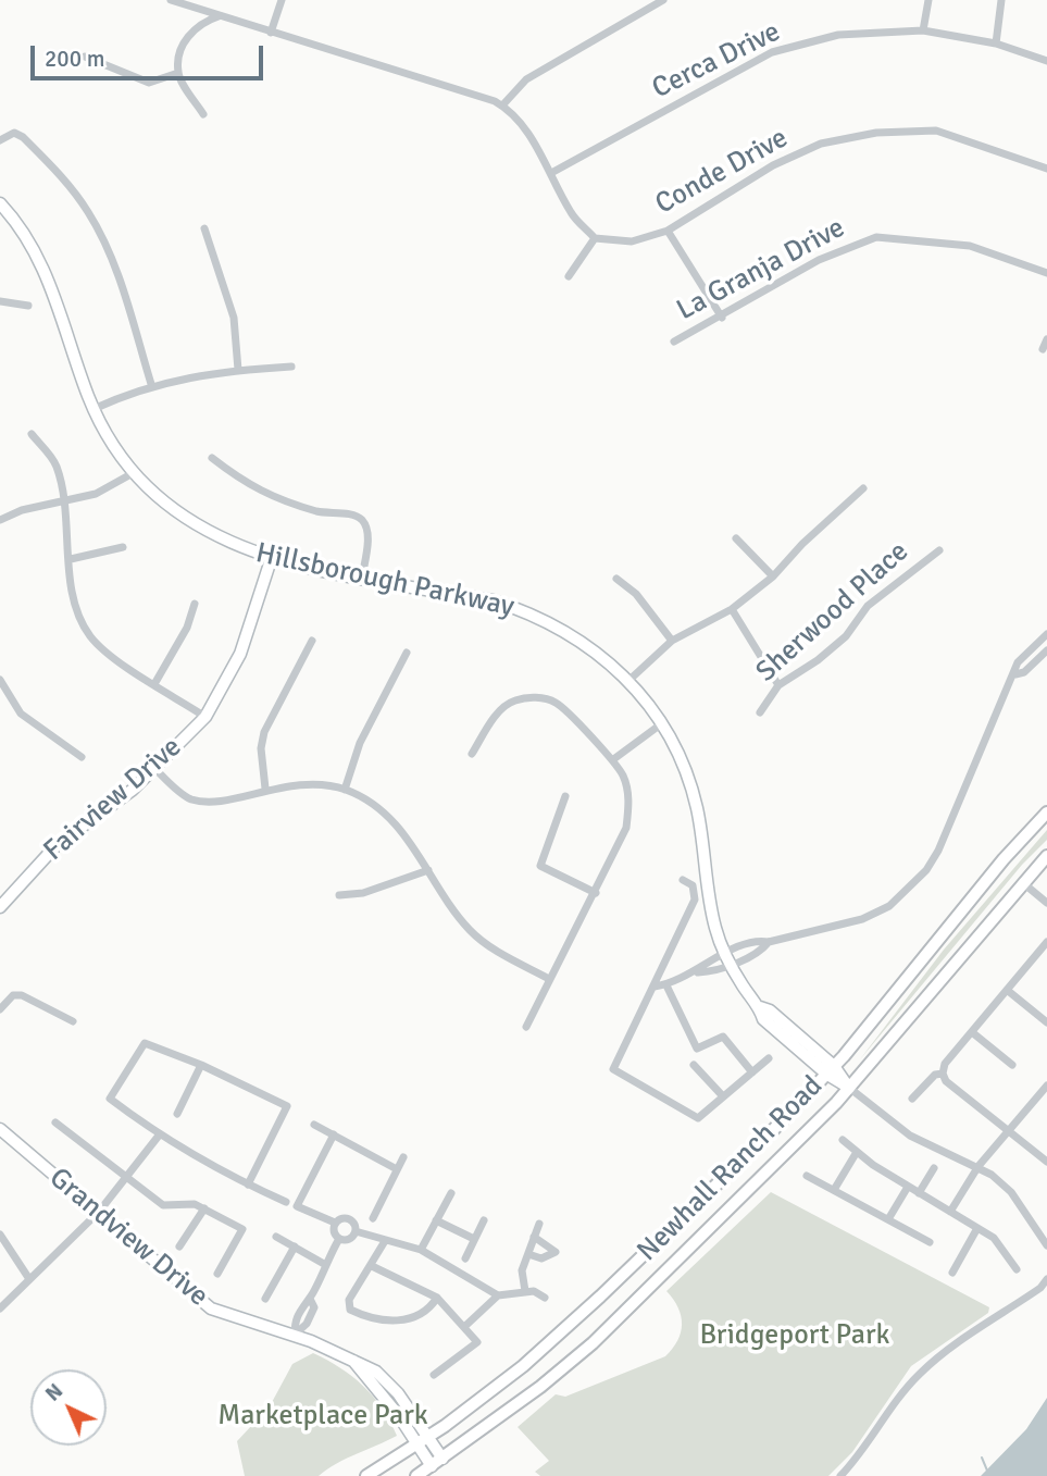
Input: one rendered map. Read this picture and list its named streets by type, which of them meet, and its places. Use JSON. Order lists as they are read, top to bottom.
{
  "streets": {
    "main road": ["Newhall Ranch Road"],
    "street": [
      "Cerca Drive",
      "Conde Drive",
      "La Granja Drive",
      "Hillsborough Parkway",
      "Sherwood Place",
      "Fairview Drive",
      "Grandview Drive"
    ]
  },
  "crossings": [
    ["Hillsborough Parkway", "Fairview Drive"],
    ["Hillsborough Parkway", "Newhall Ranch Road"],
    ["Newhall Ranch Road", "Grandview Drive"]
  ],
  "parks": ["Bridgeport Park", "Marketplace Park"],
  "scale_bar": "200 m",
  "north": "top left"
}
